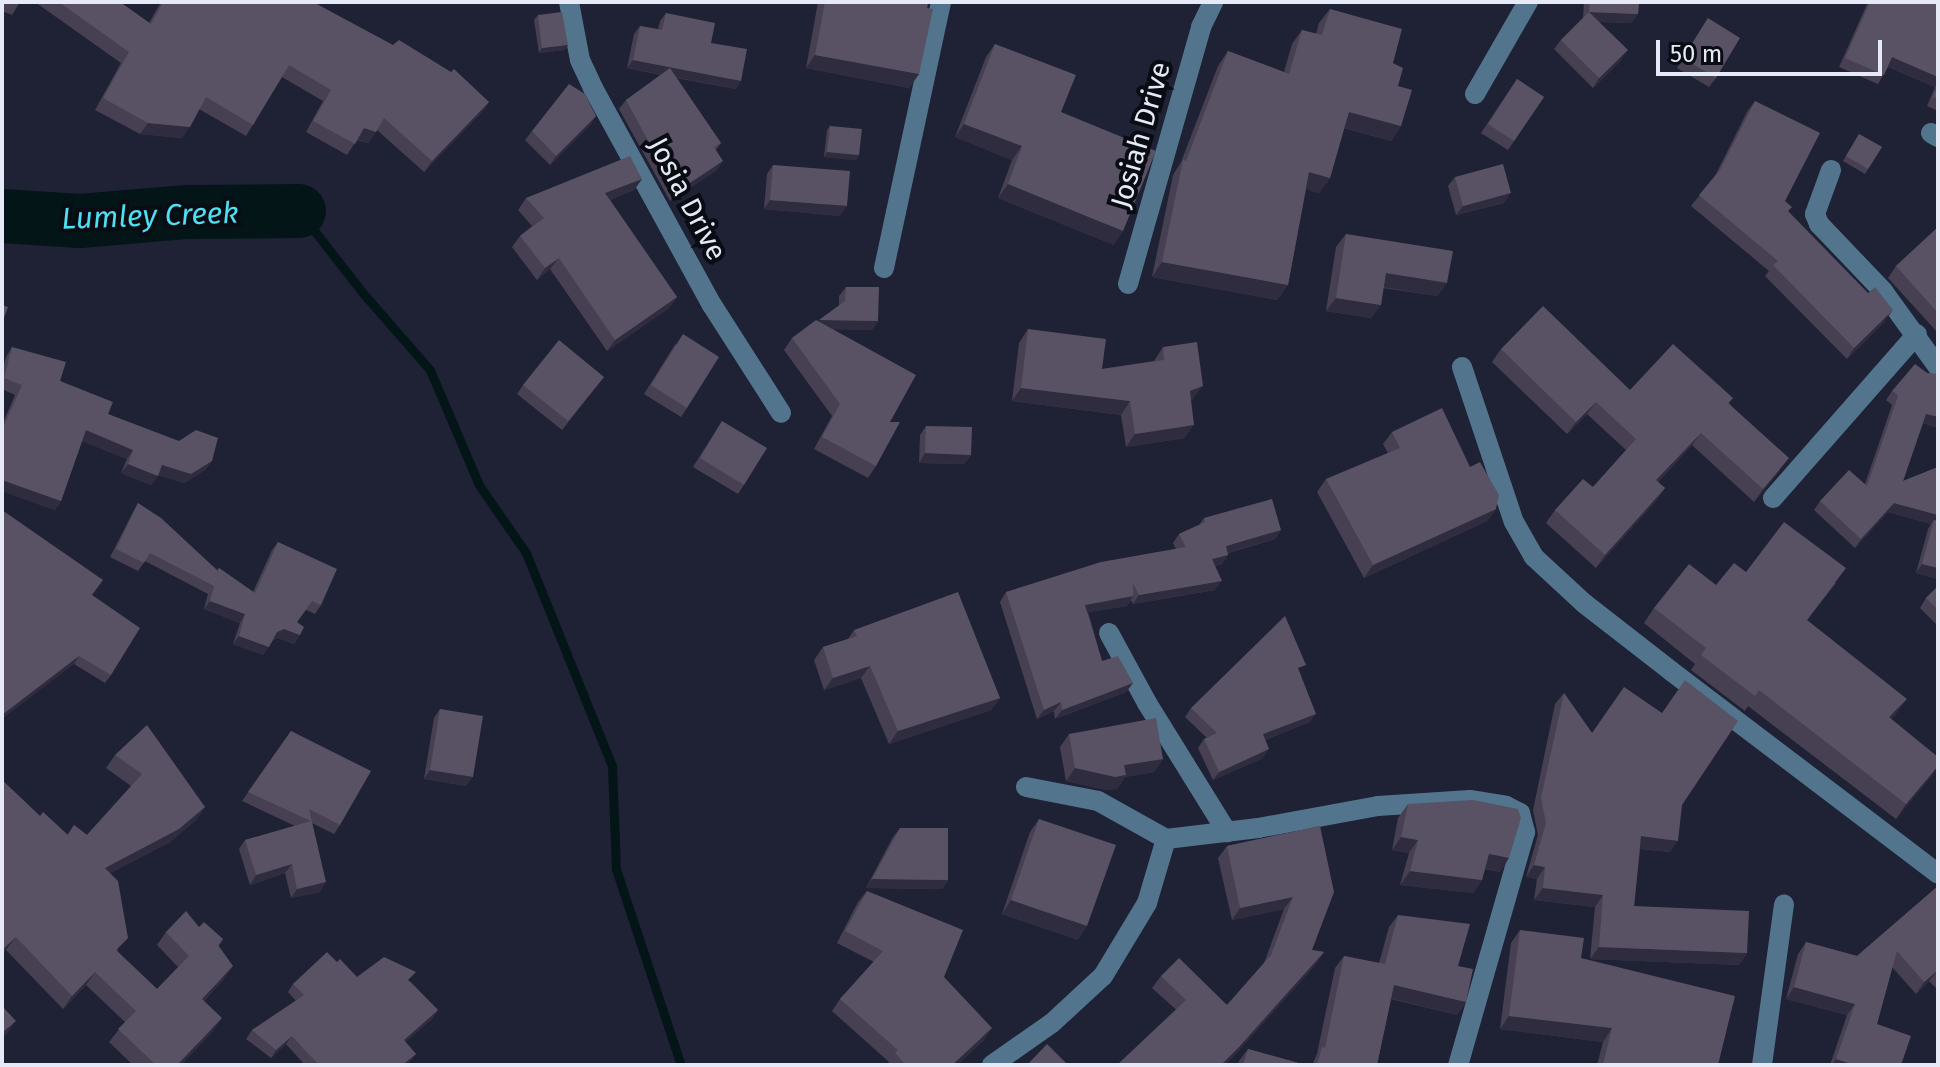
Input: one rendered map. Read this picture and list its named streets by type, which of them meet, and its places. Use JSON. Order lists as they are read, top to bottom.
{
  "streets": {
    "street": ["Josiah Drive", "Josia Drive"]
  },
  "water": ["Lumley Creek"],
  "scale_bar": "50 m"
}
